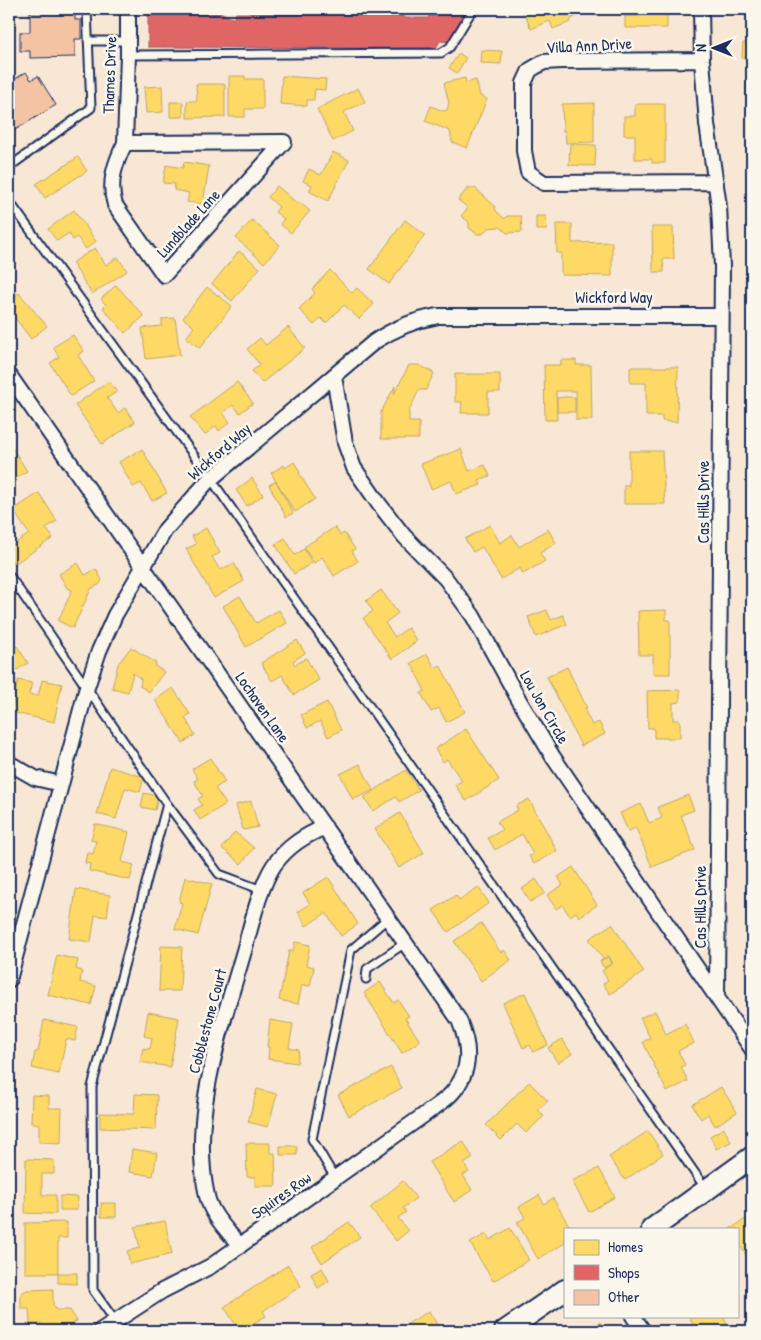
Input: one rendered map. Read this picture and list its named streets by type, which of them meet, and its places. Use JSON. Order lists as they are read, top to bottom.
{
  "streets": {
    "street": [
      "Villa Ann Drive",
      "Thames Drive",
      "Lundblade Lane",
      "Wickford Way",
      "Cas Hills Drive",
      "Lochaven Lane",
      "Lou Jon Circle",
      "Cobblestone Court",
      "Squires Row"
    ]
  },
  "crossings": [
    ["Villa Ann Drive", "Cas Hills Drive"],
    ["Thames Drive", "Lundblade Lane"],
    ["Wickford Way", "Cas Hills Drive"],
    ["Wickford Way", "Lochaven Lane"],
    ["Wickford Way", "Lou Jon Circle"],
    ["Cas Hills Drive", "Lou Jon Circle"],
    ["Lochaven Lane", "Cobblestone Court"],
    ["Lochaven Lane", "Squires Row"],
    ["Cobblestone Court", "Squires Row"]
  ],
  "legend": ["Homes", "Shops", "Other"],
  "north": "left"
}
